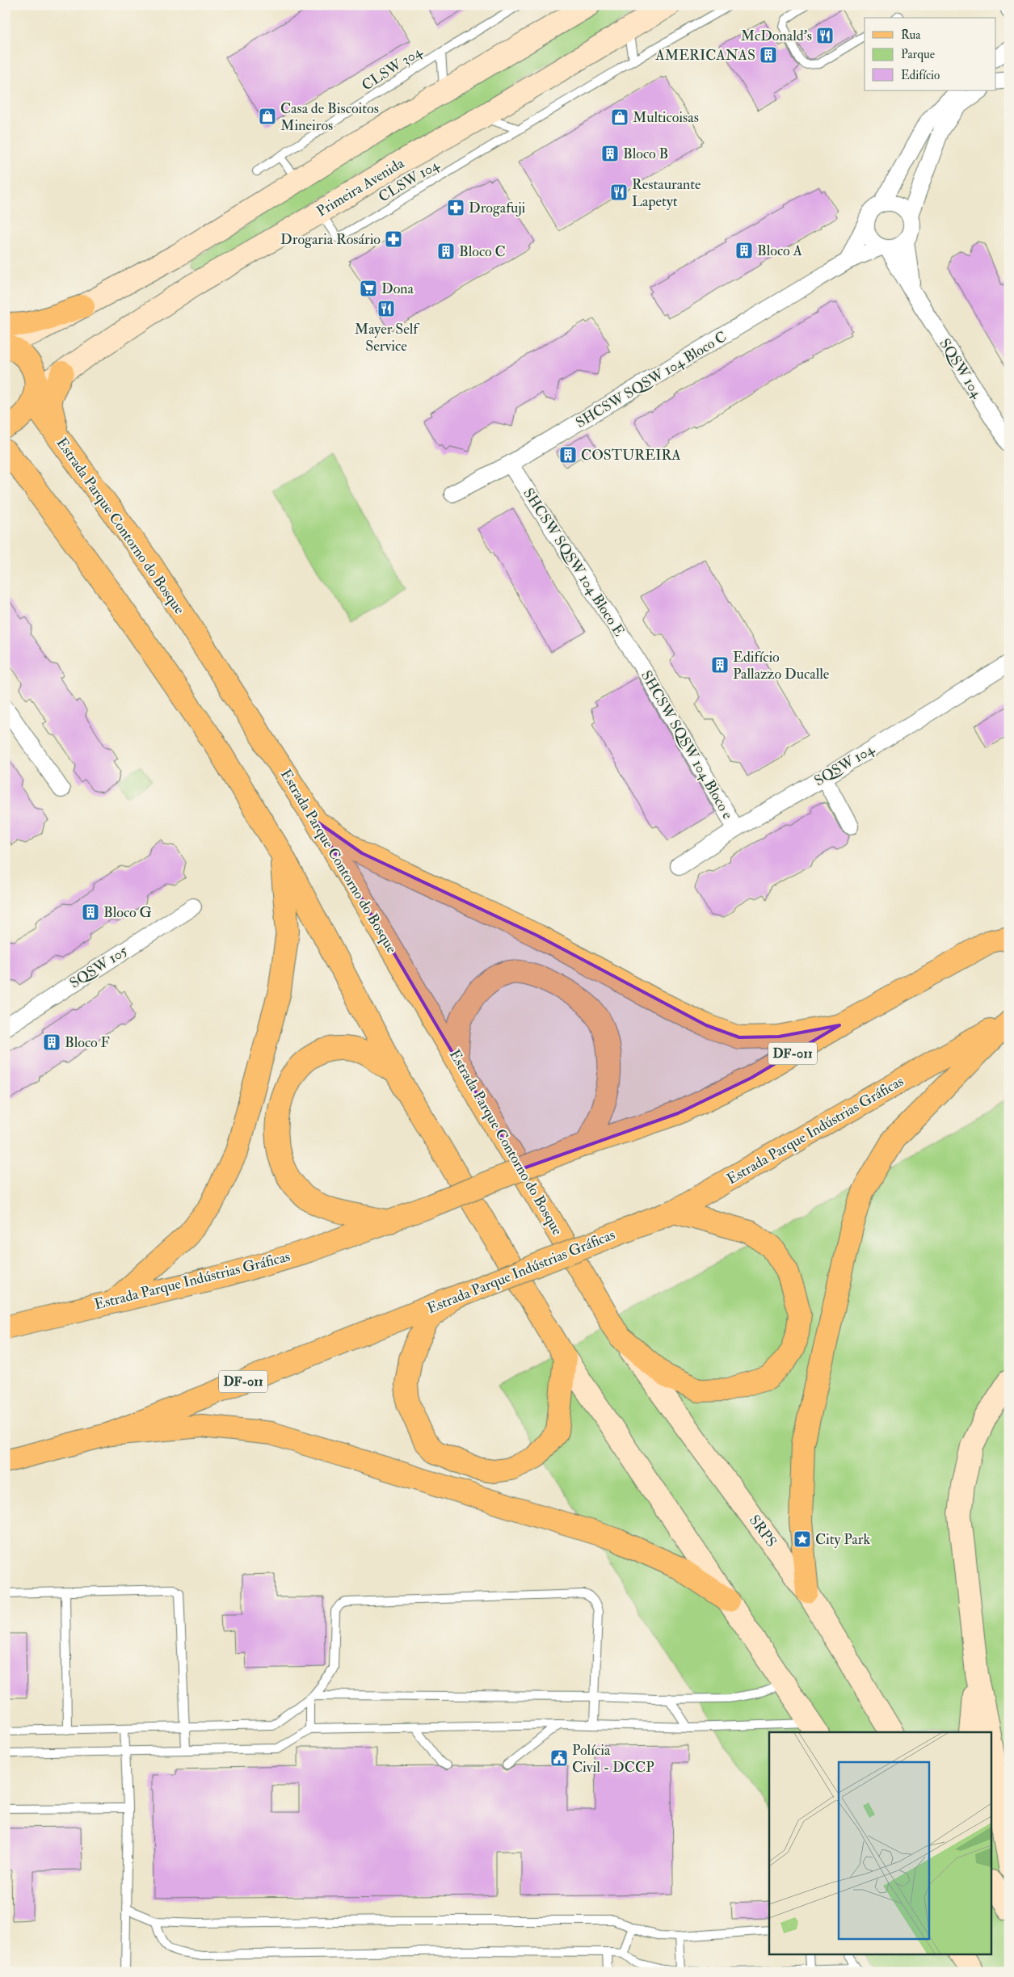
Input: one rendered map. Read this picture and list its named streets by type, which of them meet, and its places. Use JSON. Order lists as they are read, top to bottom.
{
  "streets": {
    "main road": [
      "Primeira Avenida",
      "Estrada Parque Contorno do Bosque",
      "DF-011",
      "Estrada Parque Indústrias Gráficas",
      "SRPS"
    ],
    "street": [
      "SQSW 104",
      "SHCSW SQSW 104 Bloco C",
      "SHCSW SQSW 104 Bloco E",
      "SHCSW SQSW 104 Bloco e",
      "SQSW 105"
    ],
    "lane": ["CLSW 304", "CLSW 104"]
  },
  "crossings": [
    ["CLSW 104", "Primeira Avenida"],
    ["Primeira Avenida", "Estrada Parque Contorno do Bosque"],
    ["SQSW 104", "SHCSW SQSW 104 Bloco C"],
    ["SQSW 104", "SHCSW SQSW 104 Bloco e"],
    ["SHCSW SQSW 104 Bloco C", "SHCSW SQSW 104 Bloco E"],
    ["Estrada Parque Contorno do Bosque", "Estrada Parque Indústrias Gráficas"],
    ["Estrada Parque Contorno do Bosque", "SRPS"],
    ["SHCSW SQSW 104 Bloco E", "SHCSW SQSW 104 Bloco e"]
  ],
  "places": {
    "restaurant": ["McDonald's", "Restaurante Lapetyt", "Mayer Self Service"],
    "building": [
      "AMERICANAS",
      "Bloco B",
      "Bloco A",
      "Bloco C",
      "COSTUREIRA",
      "Edifício Pallazzo Ducalle",
      "Bloco G",
      "Bloco F"
    ],
    "shop": ["Casa de Biscoitos Mineiros", "Multicoisas"],
    "pharmacy": ["Drogafuji", "Drogaria Rosário"],
    "supermarket": ["Dona"],
    "place": ["City Park"],
    "public building": ["Polícia Civil - DCCP"]
  },
  "legend": ["Rua", "Parque", "Edifício"]
}
